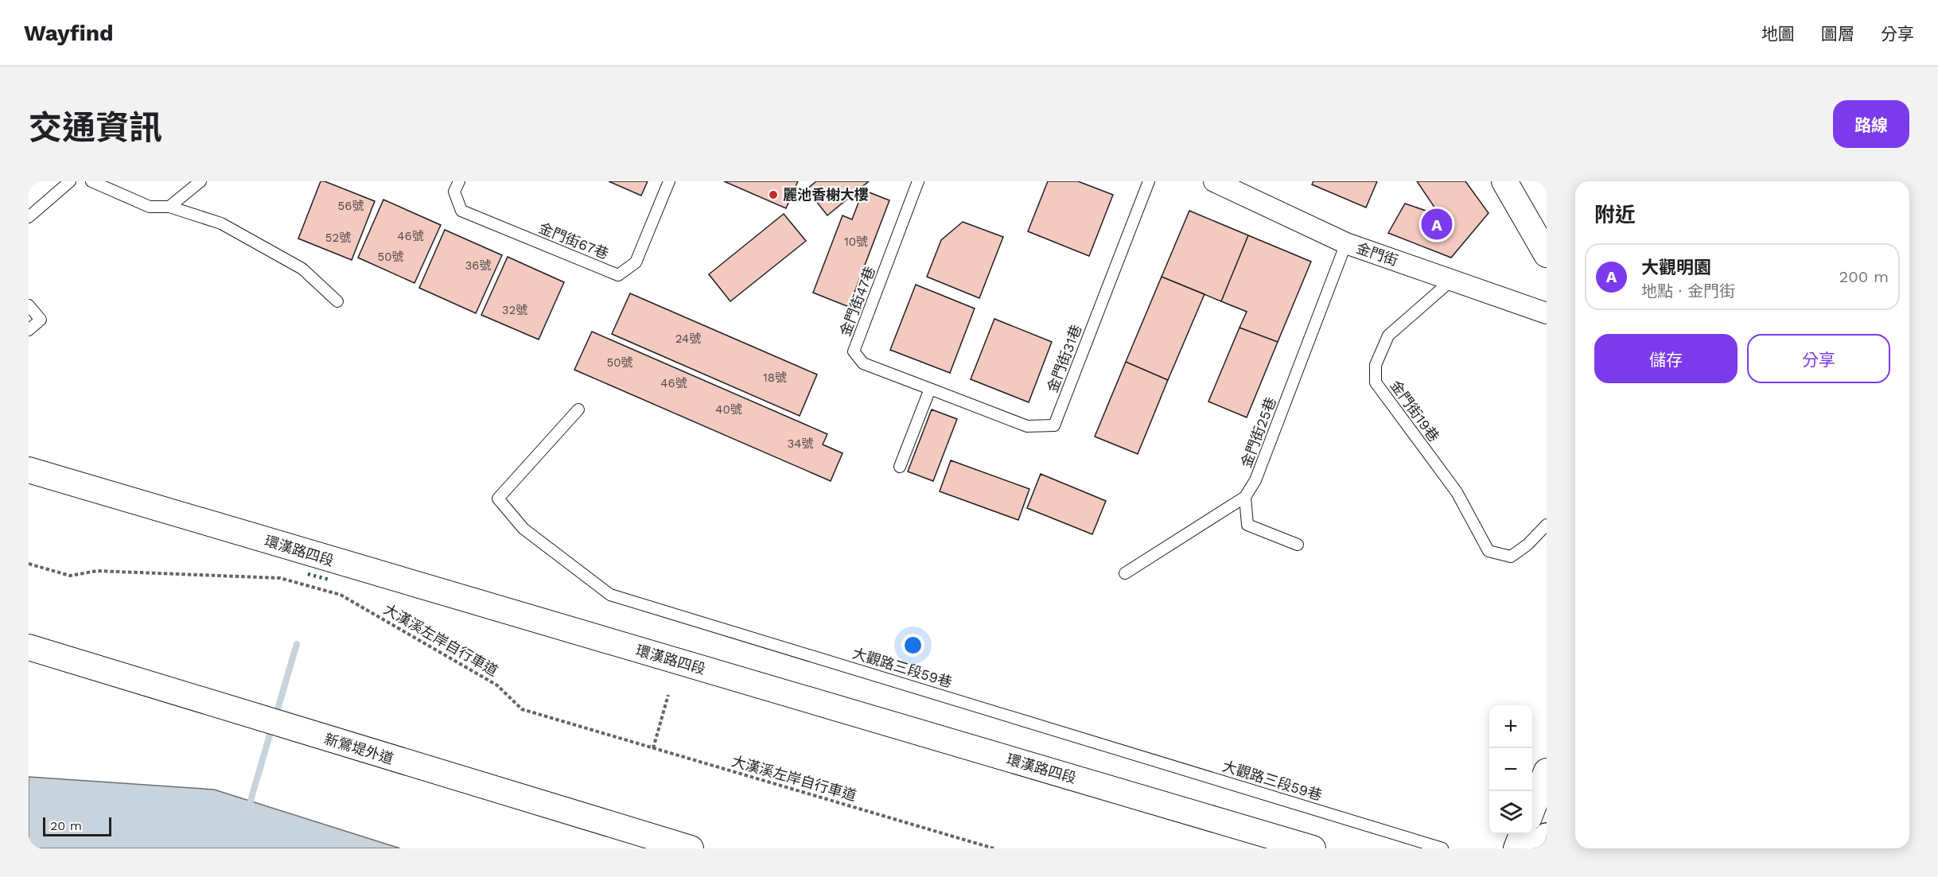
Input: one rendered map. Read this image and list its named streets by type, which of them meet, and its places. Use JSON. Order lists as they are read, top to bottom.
{
  "streets": {
    "street": ["金門街", "環漢路四段", "新鶯堤外道"],
    "lane": [
      "金門街67巷",
      "金門街47巷",
      "金門街31巷",
      "金門街19巷",
      "金門街25巷",
      "大觀路三段59巷"
    ],
    "path": ["大漢溪左岸自行車道"]
  },
  "crossings": [
    ["金門街", "金門街19巷"],
    ["金門街", "金門街25巷"],
    ["金門街47巷", "金門街31巷"]
  ],
  "places": ["麗池香榭大樓"],
  "house_numbers": [
    "56號",
    "46號",
    "52號",
    "10號",
    "50號",
    "36號",
    "32號",
    "24號",
    "50號",
    "18號",
    "46號",
    "40號",
    "34號"
  ],
  "scale_bar": "20 m",
  "page": {
    "header": "Wayfind",
    "nav": ["地圖", "圖層", "分享"],
    "title": "交通資訊",
    "buttons": [
      "路線",
      ["儲存", "分享"]
    ],
    "heading": "附近",
    "pins": "A",
    "list": [
      {
        "mark": "A",
        "name": "大觀明園",
        "note": "地點 · 金門街",
        "value": "200 m"
      }
    ],
    "map_buttons": ["+", "−"],
    "scale": "20 m"
  }
}
